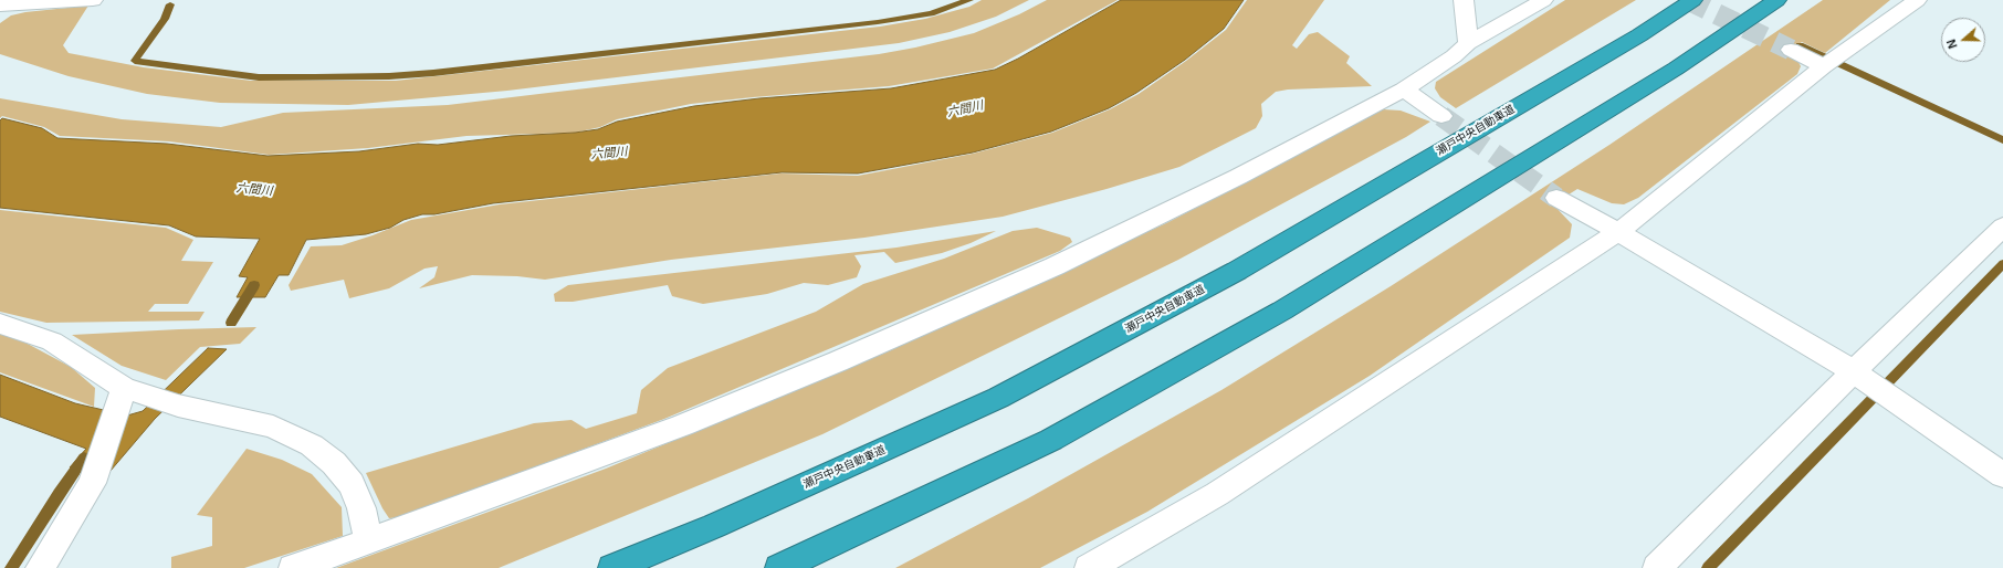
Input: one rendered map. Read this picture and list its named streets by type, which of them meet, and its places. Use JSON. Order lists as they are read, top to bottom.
{
  "streets": {
    "highway": ["瀬戸中央自動車道"]
  },
  "water": ["六間川"],
  "north": "left"
}
